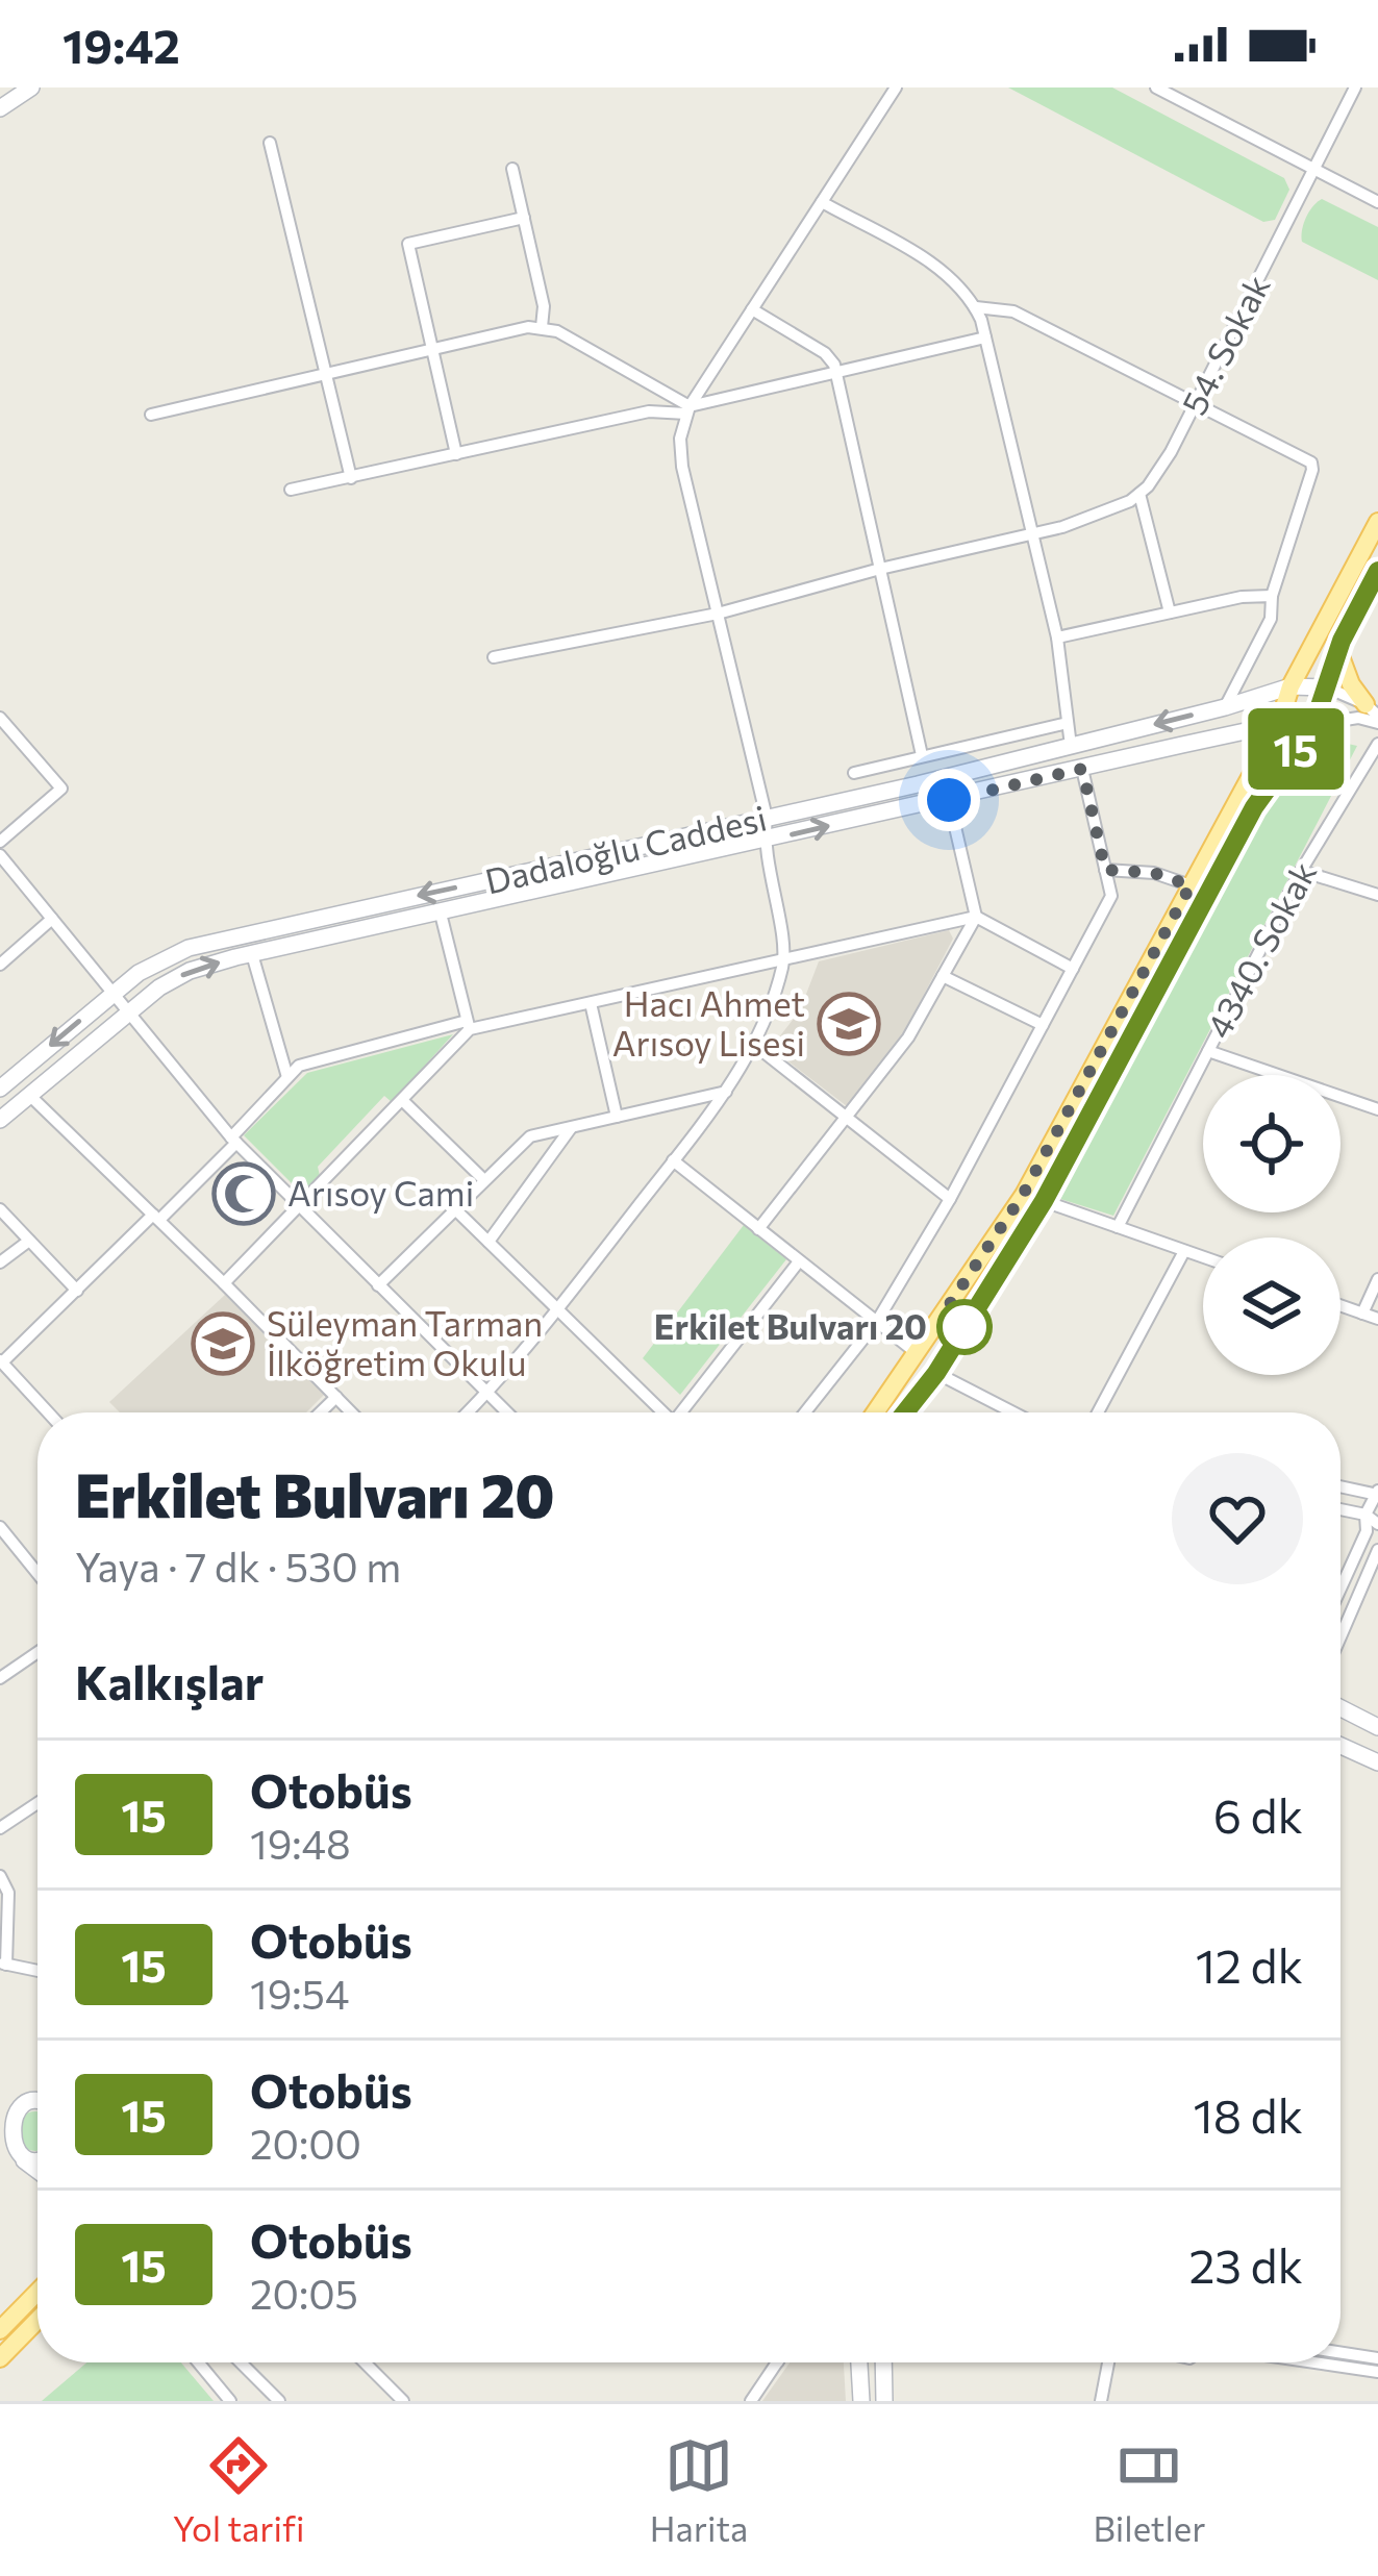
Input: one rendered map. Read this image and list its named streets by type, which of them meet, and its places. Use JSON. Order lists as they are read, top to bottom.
{
  "streets": {
    "street": ["54. Sokak", "Dadaloğlu Caddesi", "4340. Sokak"]
  },
  "places": {
    "school or university": ["Hacı Ahmet Arısoy Lisesi", "Süleyman Tarman İlköğretim Okulu"],
    "mosque": ["Arısoy Cami"],
    "other": ["Erkilet Bulvarı 20"]
  },
  "lines": ["bus line 15"],
  "page": {
    "status": "19:42",
    "on_map": "15",
    "heading": [
      ["Erkilet Bulvarı 20", "Yaya · 7 dk · 530 m"],
      "Kalkışlar"
    ],
    "list": [
      {
        "mark": "15",
        "name": "Otobüs",
        "note": "19:48",
        "value": "6 dk"
      },
      {
        "mark": "15",
        "name": "Otobüs",
        "note": "19:54",
        "value": "12 dk"
      },
      {
        "mark": "15",
        "name": "Otobüs",
        "note": "20:00",
        "value": "18 dk"
      },
      {
        "mark": "15",
        "name": "Otobüs",
        "note": "20:05",
        "value": "23 dk"
      }
    ],
    "tabs": ["Yol tarifi", "Harita", "Biletler"]
  }
}
